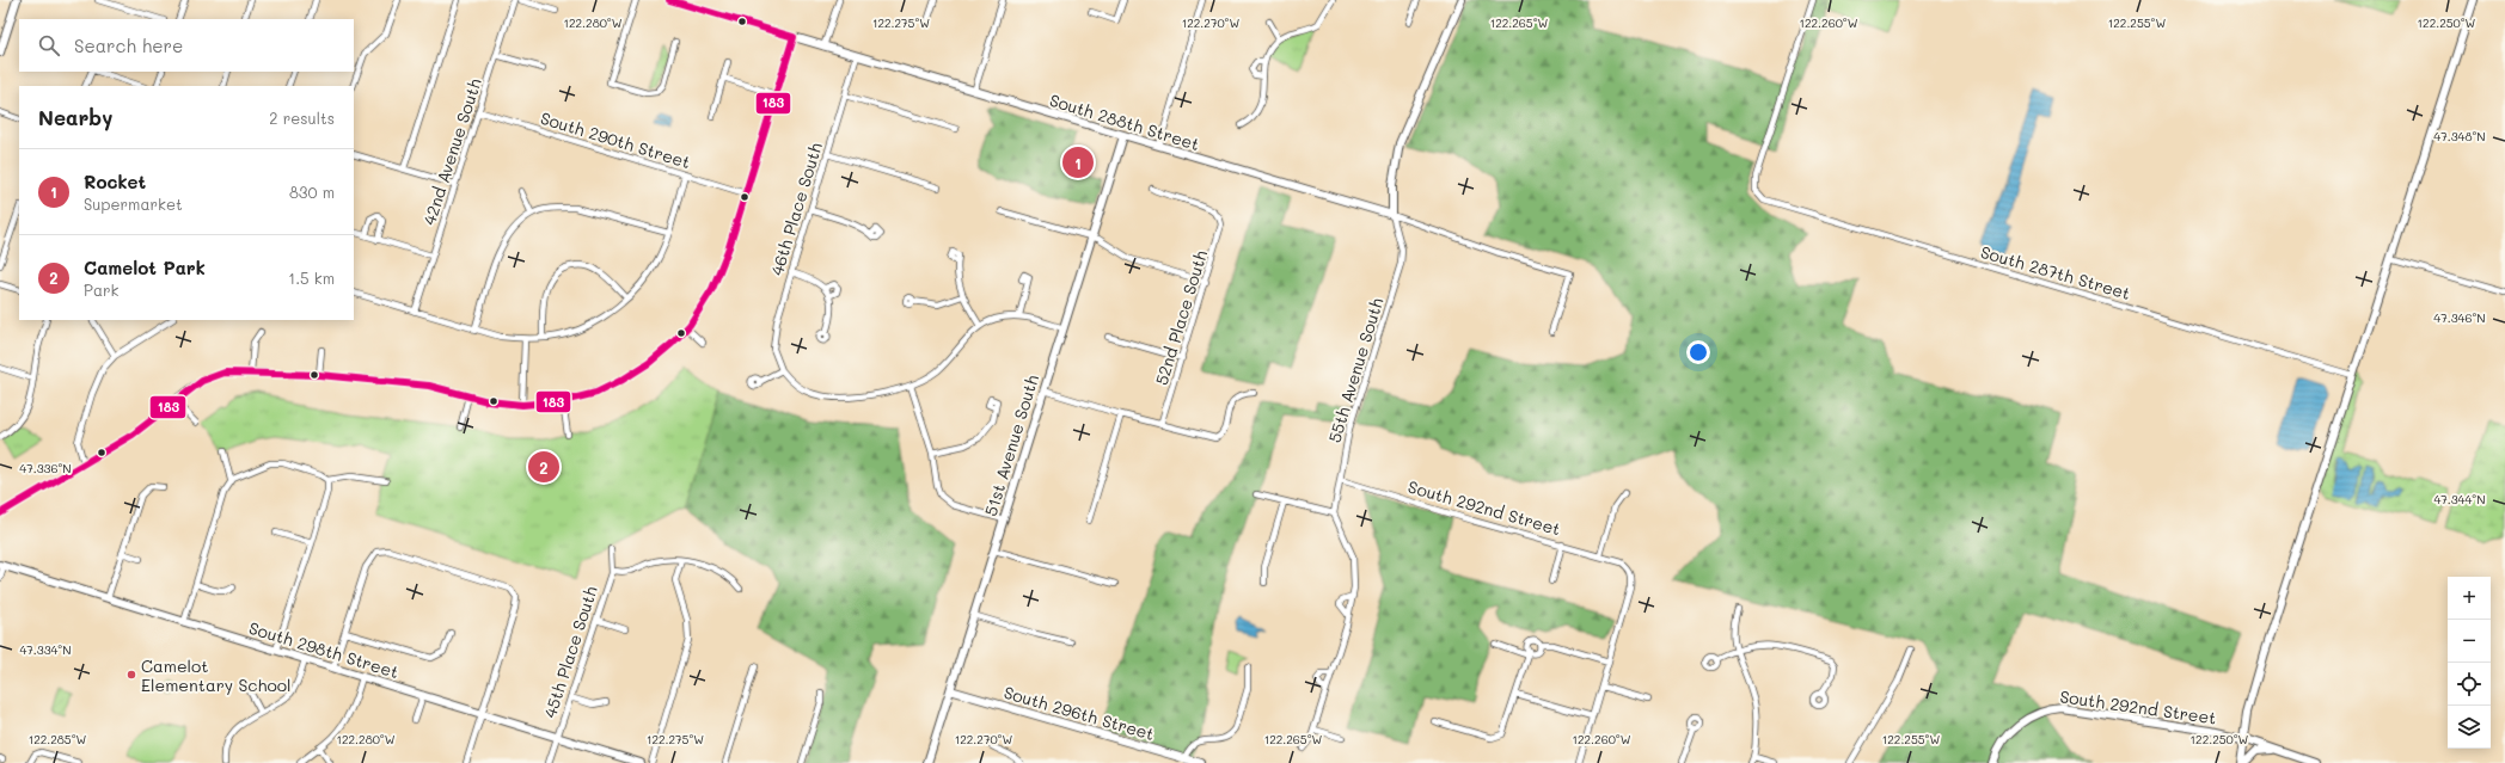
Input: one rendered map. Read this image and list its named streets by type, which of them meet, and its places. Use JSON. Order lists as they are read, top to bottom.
{
  "streets": {
    "main road": [
      "South 288th Street",
      "55th Avenue South",
      "51st Avenue South",
      "South 292nd Street",
      "South 298th Street",
      "South 296th Street"
    ],
    "street": [
      "South 290th Street",
      "42nd Avenue South",
      "46th Place South",
      "South 287th Street",
      "52nd Place South",
      "45th Place South"
    ]
  },
  "crossings": [
    ["South 288th Street", "46th Place South"],
    ["South 288th Street", "55th Avenue South"],
    ["South 288th Street", "51st Avenue South"],
    ["South 290th Street", "42nd Avenue South"],
    ["55th Avenue South", "South 292nd Street"],
    ["51st Avenue South", "South 296th Street"],
    ["South 298th Street", "45th Place South"]
  ],
  "places": ["Camelot Elementary School"],
  "lines": ["transit line 183"],
  "page": {
    "search": "Search here",
    "heading": ["Nearby", "2 results"],
    "pins": ["1", "2"],
    "list": [
      {
        "mark": "1",
        "name": "Rocket",
        "note": "Supermarket",
        "value": "830 m"
      },
      {
        "mark": "2",
        "name": "Camelot Park",
        "note": "Park",
        "value": "1.5 km"
      }
    ],
    "map_buttons": ["+", "−"]
  },
  "coordinates": [
    "122.280°W",
    "122.275°W",
    "122.270°W",
    "122.265°W",
    "122.260°W",
    "122.255°W",
    "122.250°W",
    "47.348°N",
    "47.346°N",
    "47.336°N",
    "47.344°N",
    "47.334°N",
    "122.285°W"
  ]
}
